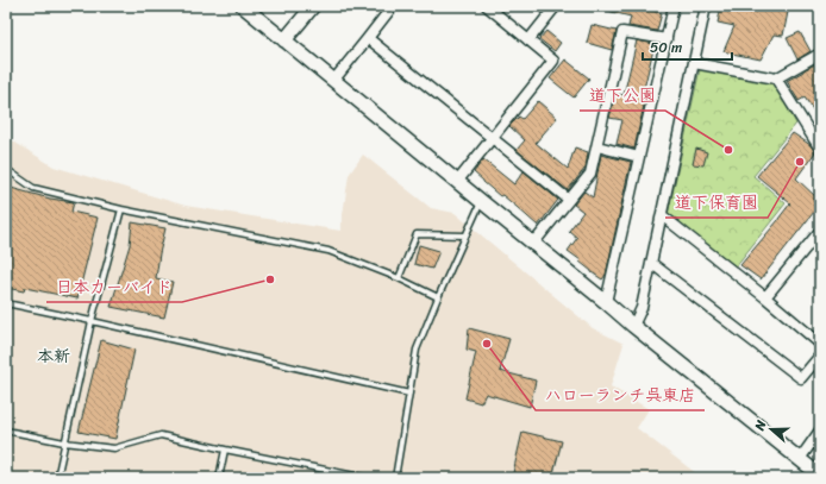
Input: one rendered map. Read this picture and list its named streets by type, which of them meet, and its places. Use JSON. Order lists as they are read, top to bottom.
{
  "districts": ["本新"],
  "places": [
    "道下公園",
    "道下保育園",
    "日本カーバイド",
    "ハローランチ呉東店"
  ],
  "scale_bar": "50 m",
  "north": "left"
}
